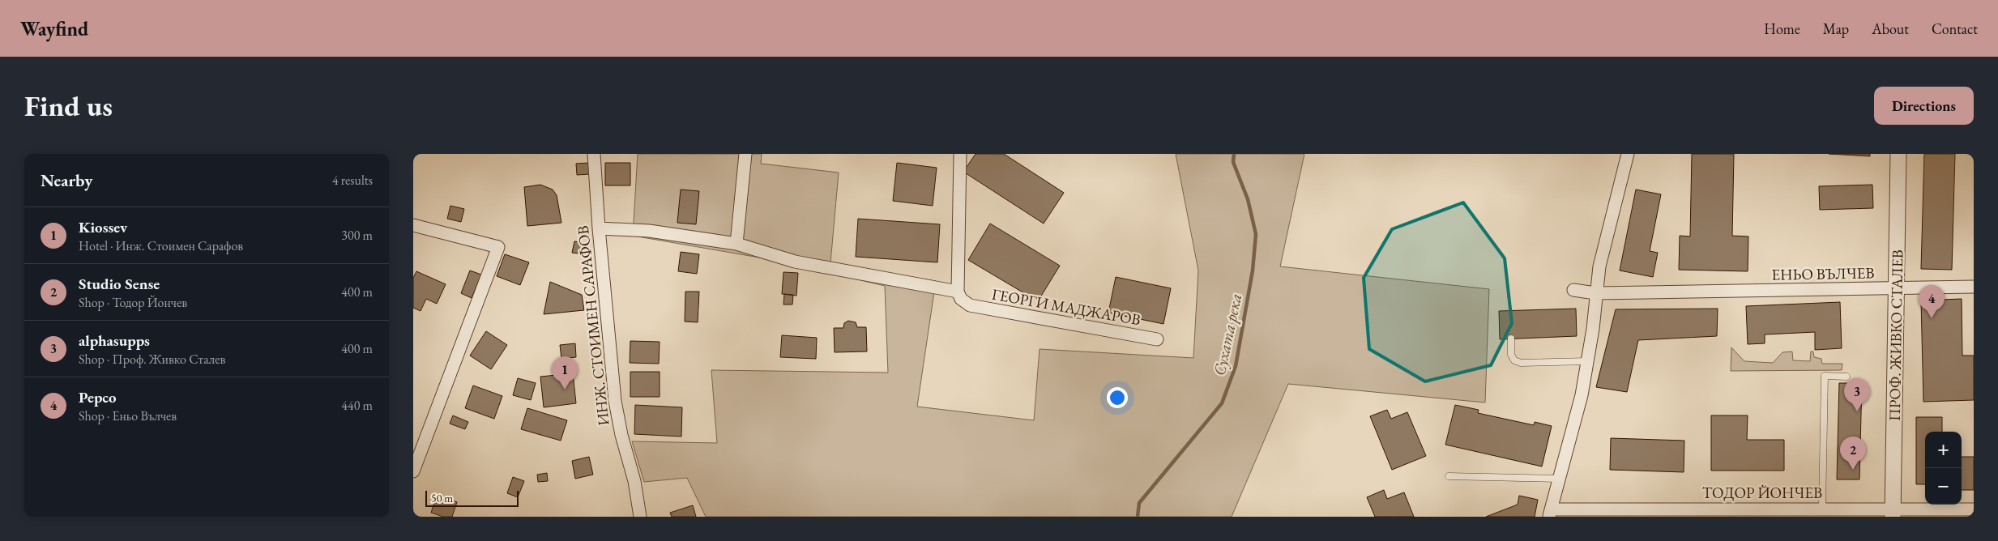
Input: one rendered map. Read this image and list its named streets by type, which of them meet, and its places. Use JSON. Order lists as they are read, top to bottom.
{
  "streets": {
    "street": [
      "ЕНЬО ВЪЛЧЕВ",
      "ГЕОРГИ МАДЖАРОВ",
      "ИНЖ. СТОИМЕН САРАФОВ",
      "ПРОФ. ЖИВКО СТАЛЕВ",
      "ТОДОР ЙОНЧЕВ"
    ]
  },
  "crossings": [
    ["ЕНЬО ВЪЛЧЕВ", "ПРОФ. ЖИВКО СТАЛЕВ"],
    ["ПРОФ. ЖИВКО СТАЛЕВ", "ТОДОР ЙОНЧЕВ"]
  ],
  "water": ["Сухата река"],
  "scale_bar": "50 m",
  "page": {
    "header": "Wayfind",
    "nav": [
      "Home",
      "Map",
      "About",
      "Contact"
    ],
    "buttons": "Directions",
    "title": "Find us",
    "heading": ["Nearby", "4 results"],
    "list": [
      {
        "mark": "1",
        "name": "Kiossev",
        "note": "Hotel · Инж. Стоимен Сарафов",
        "value": "300 m"
      },
      {
        "mark": "2",
        "name": "Studio Sense",
        "note": "Shop · Тодор Йончев",
        "value": "400 m"
      },
      {
        "mark": "3",
        "name": "alphasupps",
        "note": "Shop · Проф. Живко Сталев",
        "value": "400 m"
      },
      {
        "mark": "4",
        "name": "Pepco",
        "note": "Shop · Еньо Вълчев",
        "value": "440 m"
      }
    ],
    "pins": [
      "4",
      "1",
      "3",
      "2"
    ],
    "map_buttons": ["+", "−"],
    "scale": "50 m"
  }
}
